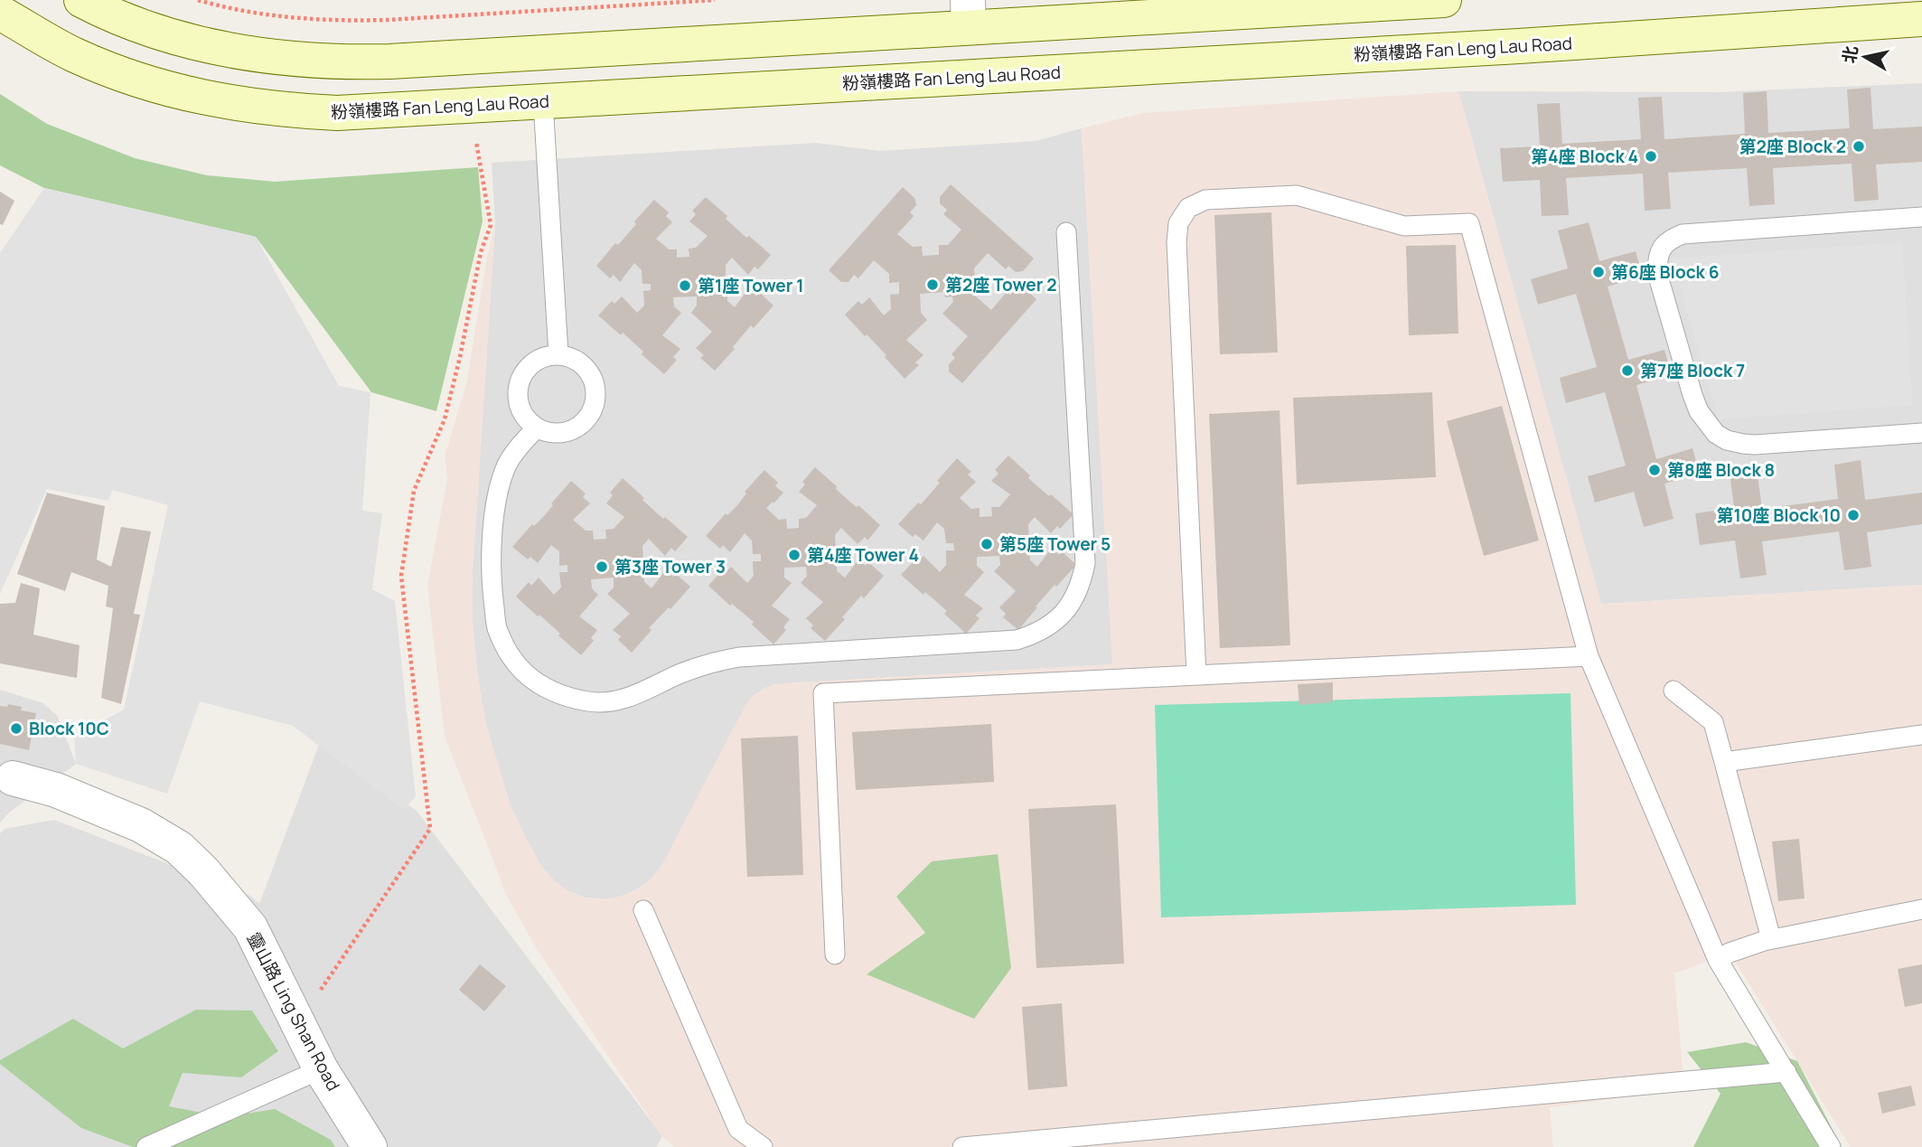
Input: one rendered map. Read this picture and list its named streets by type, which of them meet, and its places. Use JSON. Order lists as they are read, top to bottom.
{
  "streets": {
    "street": ["粉嶺樓路 Fan Leng Lau Road", "靈山路 Ling Shan Road"]
  },
  "places": [
    "第2座 Block 2",
    "第4座 Block 4",
    "第6座 Block 6",
    "第2座 Tower 2",
    "第1座 Tower 1",
    "第7座 Block 7",
    "第8座 Block 8",
    "第10座 Block 10",
    "第5座 Tower 5",
    "第4座 Tower 4",
    "第3座 Tower 3",
    "Block 10C"
  ],
  "north": "left"
}
